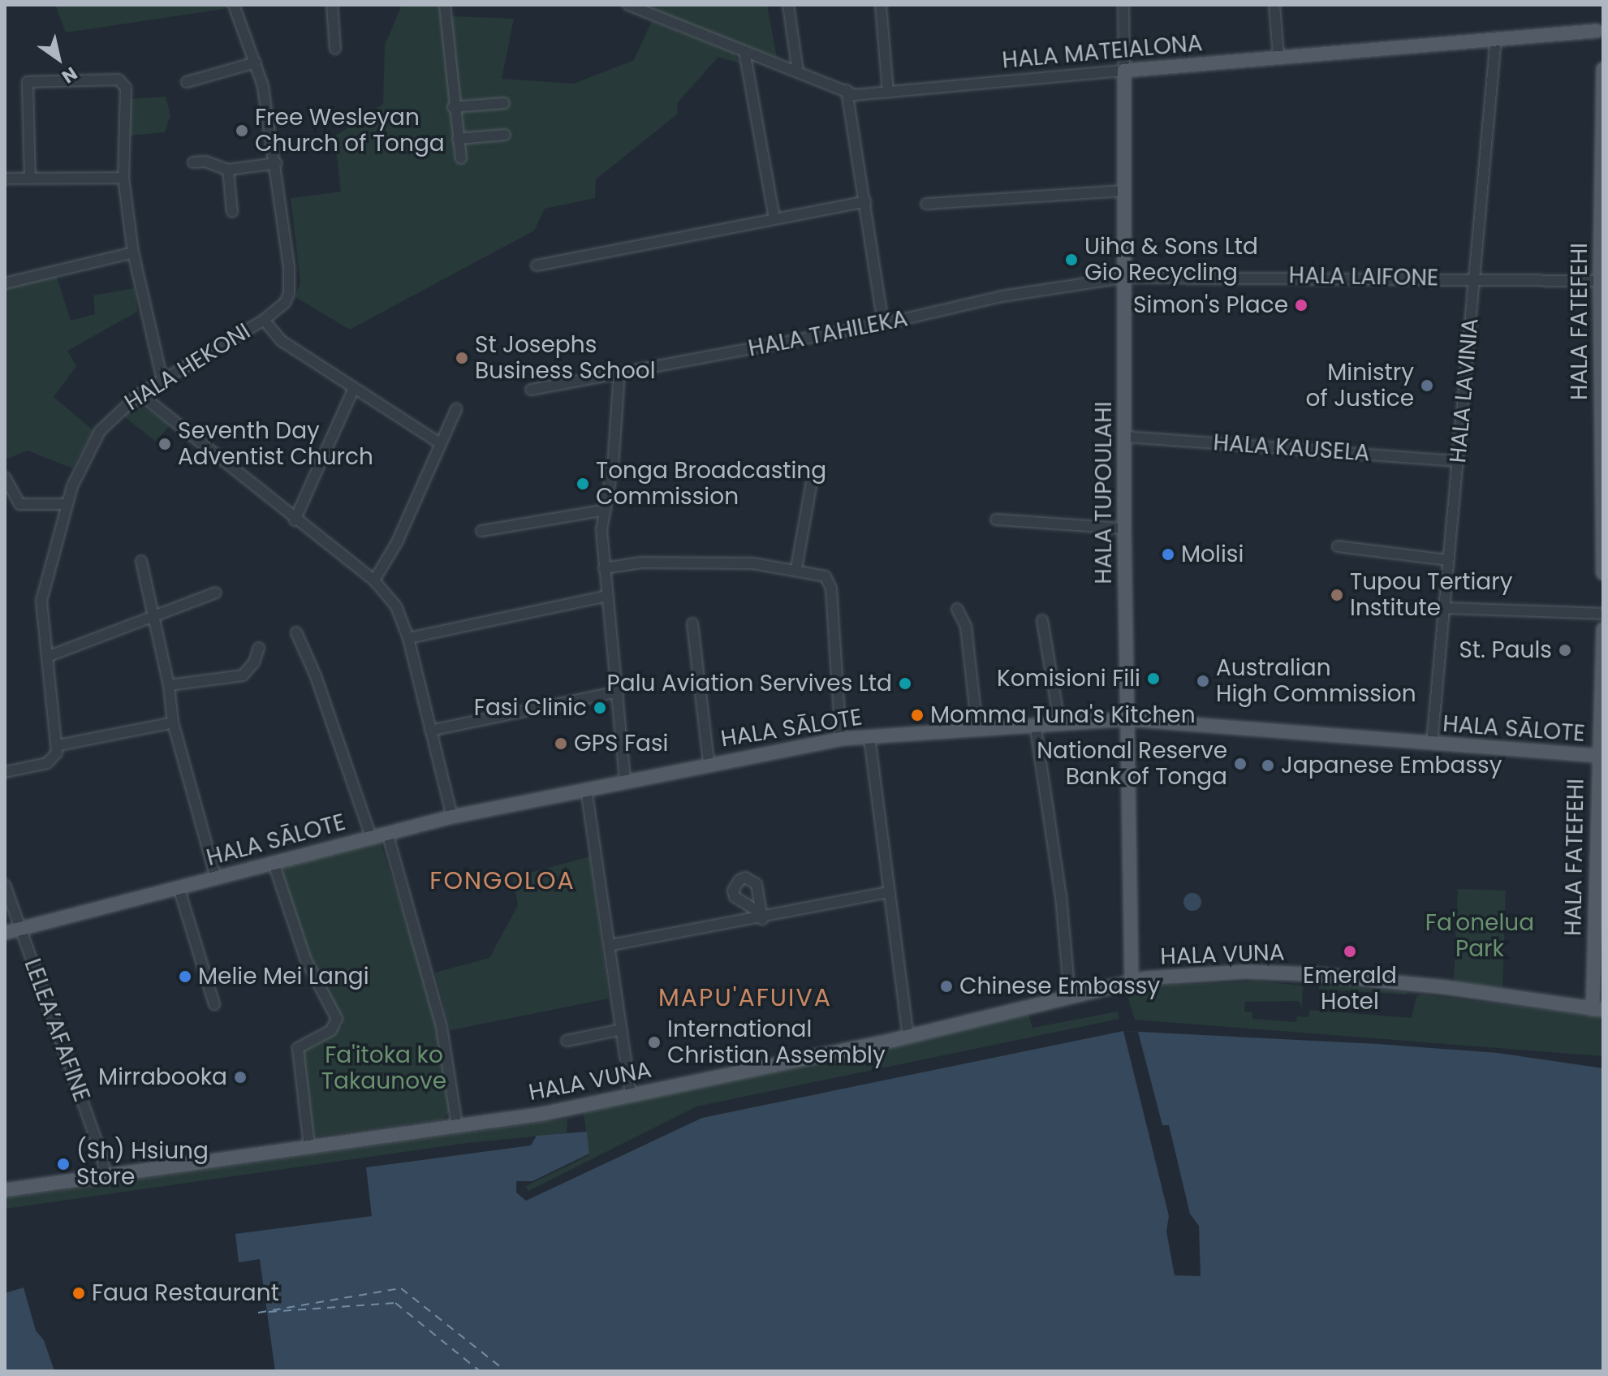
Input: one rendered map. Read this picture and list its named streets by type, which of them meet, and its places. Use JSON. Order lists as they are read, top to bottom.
{
  "streets": {
    "main road": [
      "HALA MATEIALONA",
      "HALA FATEFEHI",
      "HALA TUPOULAHI",
      "HALA SĀLOTE",
      "HALA VUNA"
    ],
    "street": [
      "HALA LAIFONE",
      "HALA TAHILEKA",
      "HALA HEKONI",
      "HALA LAVINIA",
      "HALA KAUSELA",
      "LELEA’AFAFINE"
    ]
  },
  "crossings": [
    ["HALA MATEIALONA", "HALA LAVINIA"],
    ["HALA MATEIALONA", "HALA TUPOULAHI"],
    ["HALA LAIFONE", "HALA FATEFEHI"],
    ["HALA LAIFONE", "HALA TAHILEKA"],
    ["HALA LAIFONE", "HALA LAVINIA"],
    ["HALA LAIFONE", "HALA TUPOULAHI"],
    ["HALA FATEFEHI", "HALA SĀLOTE"],
    ["HALA FATEFEHI", "HALA VUNA"],
    ["HALA TAHILEKA", "HALA TUPOULAHI"],
    ["HALA LAVINIA", "HALA KAUSELA"],
    ["HALA LAVINIA", "HALA SĀLOTE"],
    ["HALA KAUSELA", "HALA TUPOULAHI"],
    ["HALA TUPOULAHI", "HALA SĀLOTE"],
    ["HALA TUPOULAHI", "HALA VUNA"],
    ["HALA SĀLOTE", "LELEA’AFAFINE"],
    ["HALA VUNA", "LELEA’AFAFINE"]
  ],
  "districts": ["FONGOLOA", "MAPU'AFUIVA"],
  "parks": ["Fa'onelua Park", "Fa'itoka ko Takaunove"],
  "places": [
    "Free Wesleyan Church of Tonga",
    "Uiha & Sons Ltd Gio Recycling",
    "Simon's Place",
    "St Josephs Business School",
    "Ministry of Justice",
    "Seventh Day Adventist Church",
    "Tonga Broadcasting Commission",
    "Molisi",
    "Tupou Tertiary Institute",
    "St. Pauls",
    "Komisioni Fili",
    "Australian High Commission",
    "Palu Aviation Servives Ltd",
    "Fasi Clinic",
    "Momma Tuna's Kitchen",
    "GPS Fasi",
    "National Reserve Bank of Tonga",
    "Japanese Embassy",
    "Emerald Hotel",
    "Melie Mei Langi",
    "Chinese Embassy",
    "International Christian Assembly",
    "Mirrabooka",
    "(Sh) Hsiung Store",
    "Faua Restaurant"
  ],
  "north": "bottom right"
}
